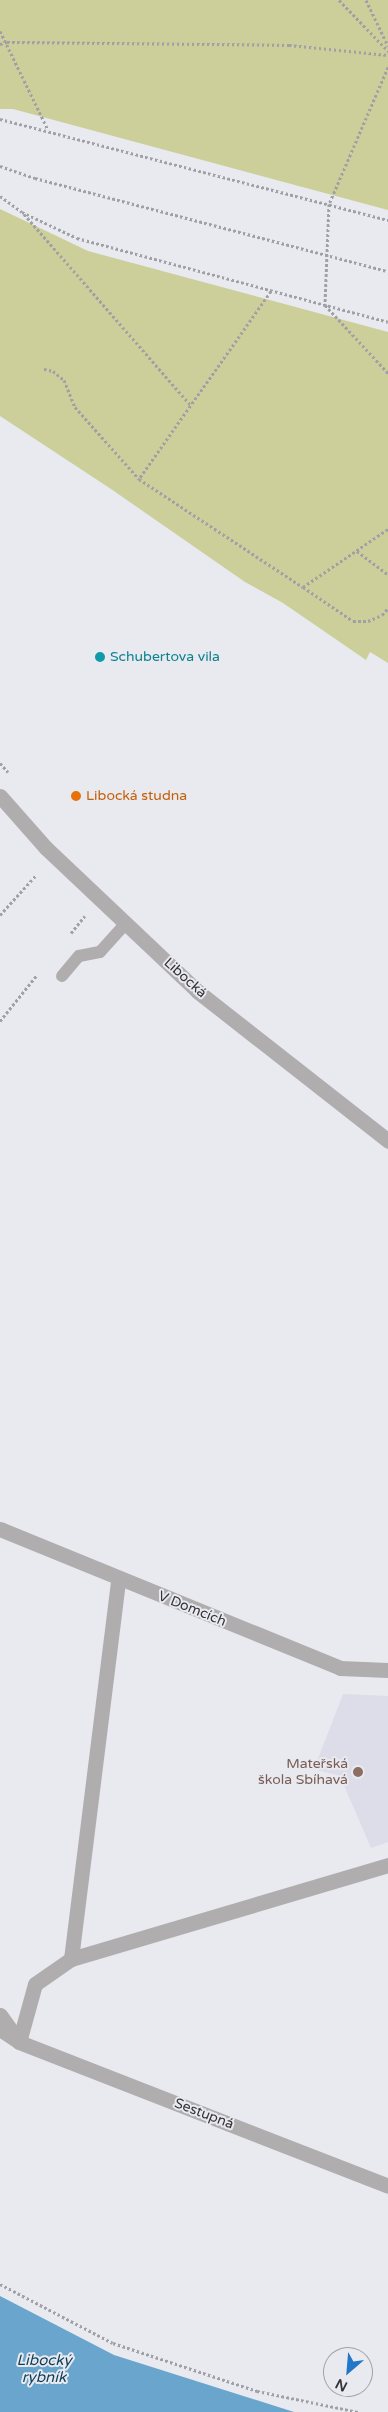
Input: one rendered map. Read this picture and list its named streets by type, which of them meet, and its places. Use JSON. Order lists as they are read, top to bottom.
{
  "streets": {
    "street": ["Libocká", "V Domcích", "Sestupná"]
  },
  "water": ["Libocký rybník"],
  "places": ["Schubertova vila", "Libocká studna", "Mateřská škola Sbíhavá"],
  "north": "bottom left"
}
